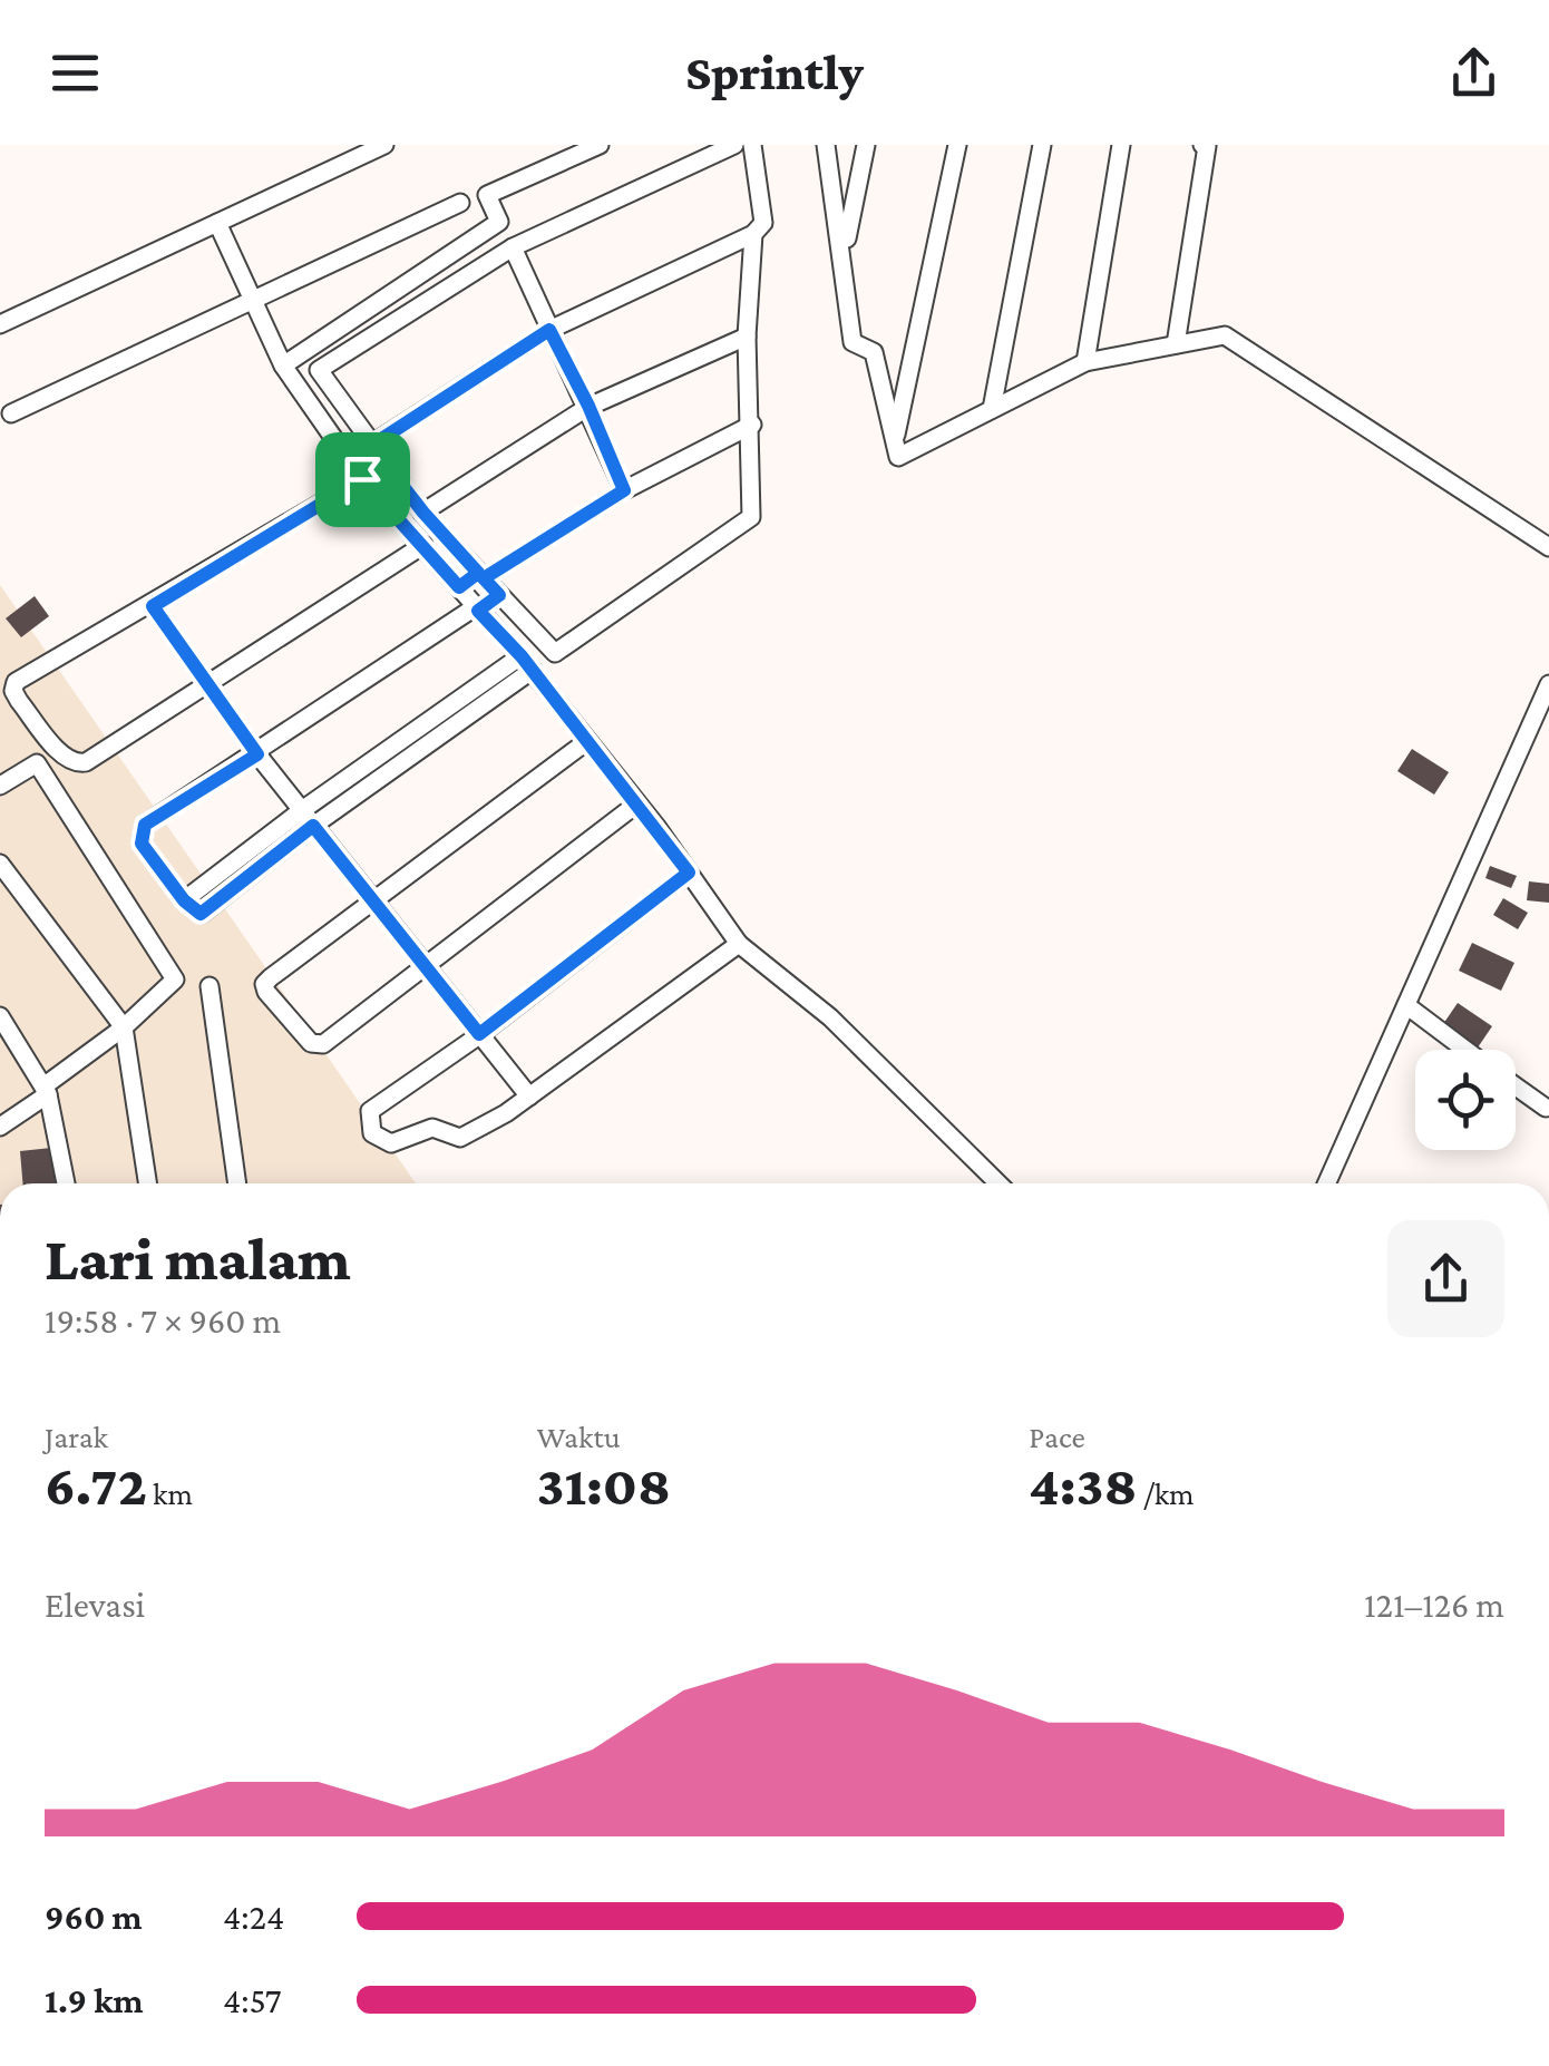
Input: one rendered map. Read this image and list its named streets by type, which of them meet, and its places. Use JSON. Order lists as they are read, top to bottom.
{
  "page": {
    "header": "Sprintly",
    "heading": ["Lari malam", "19:58 · 7 × 960 m"],
    "stats": [
      ["Jarak", "6.72 km"],
      ["Waktu", "31:08"],
      ["Pace", "4:38 /km"]
    ],
    "chart": ["Elevasi", "121–126 m"],
    "list": [
      {
        "name": "960 m",
        "note": "4:24"
      },
      {
        "name": "1.9 km",
        "note": "4:57"
      }
    ]
  }
}
